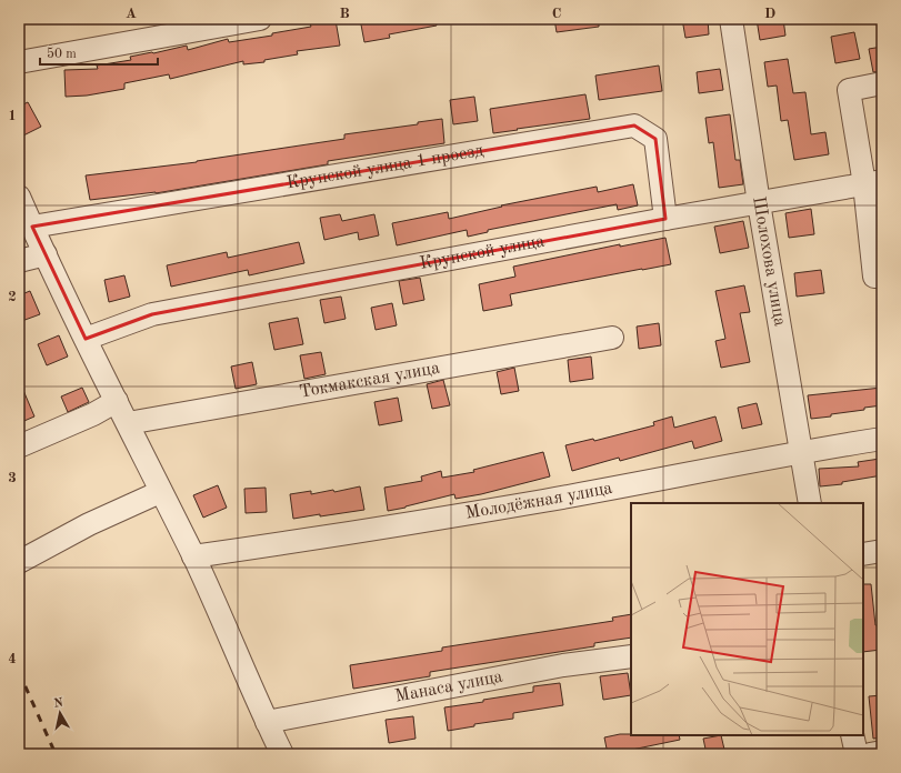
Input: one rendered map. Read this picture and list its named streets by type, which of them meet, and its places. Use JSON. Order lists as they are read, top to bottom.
{
  "streets": {
    "street": [
      "Крупской улица 1 проезд",
      "Крупской улица",
      "Шолохова улица",
      "Токмакская улица",
      "Молодёжная улица",
      "Манаса улица"
    ]
  },
  "crossings": [
    ["Крупской улица 1 проезд", "Крупской улица"],
    ["Крупской улица", "Шолохова улица"],
    ["Шолохова улица", "Молодёжная улица"]
  ],
  "scale_bar": "50 m",
  "north": "top",
  "grid": {
    "columns": [
      "A",
      "B",
      "C",
      "D"
    ],
    "rows": [
      "1",
      "2",
      "3",
      "4"
    ]
  }
}
